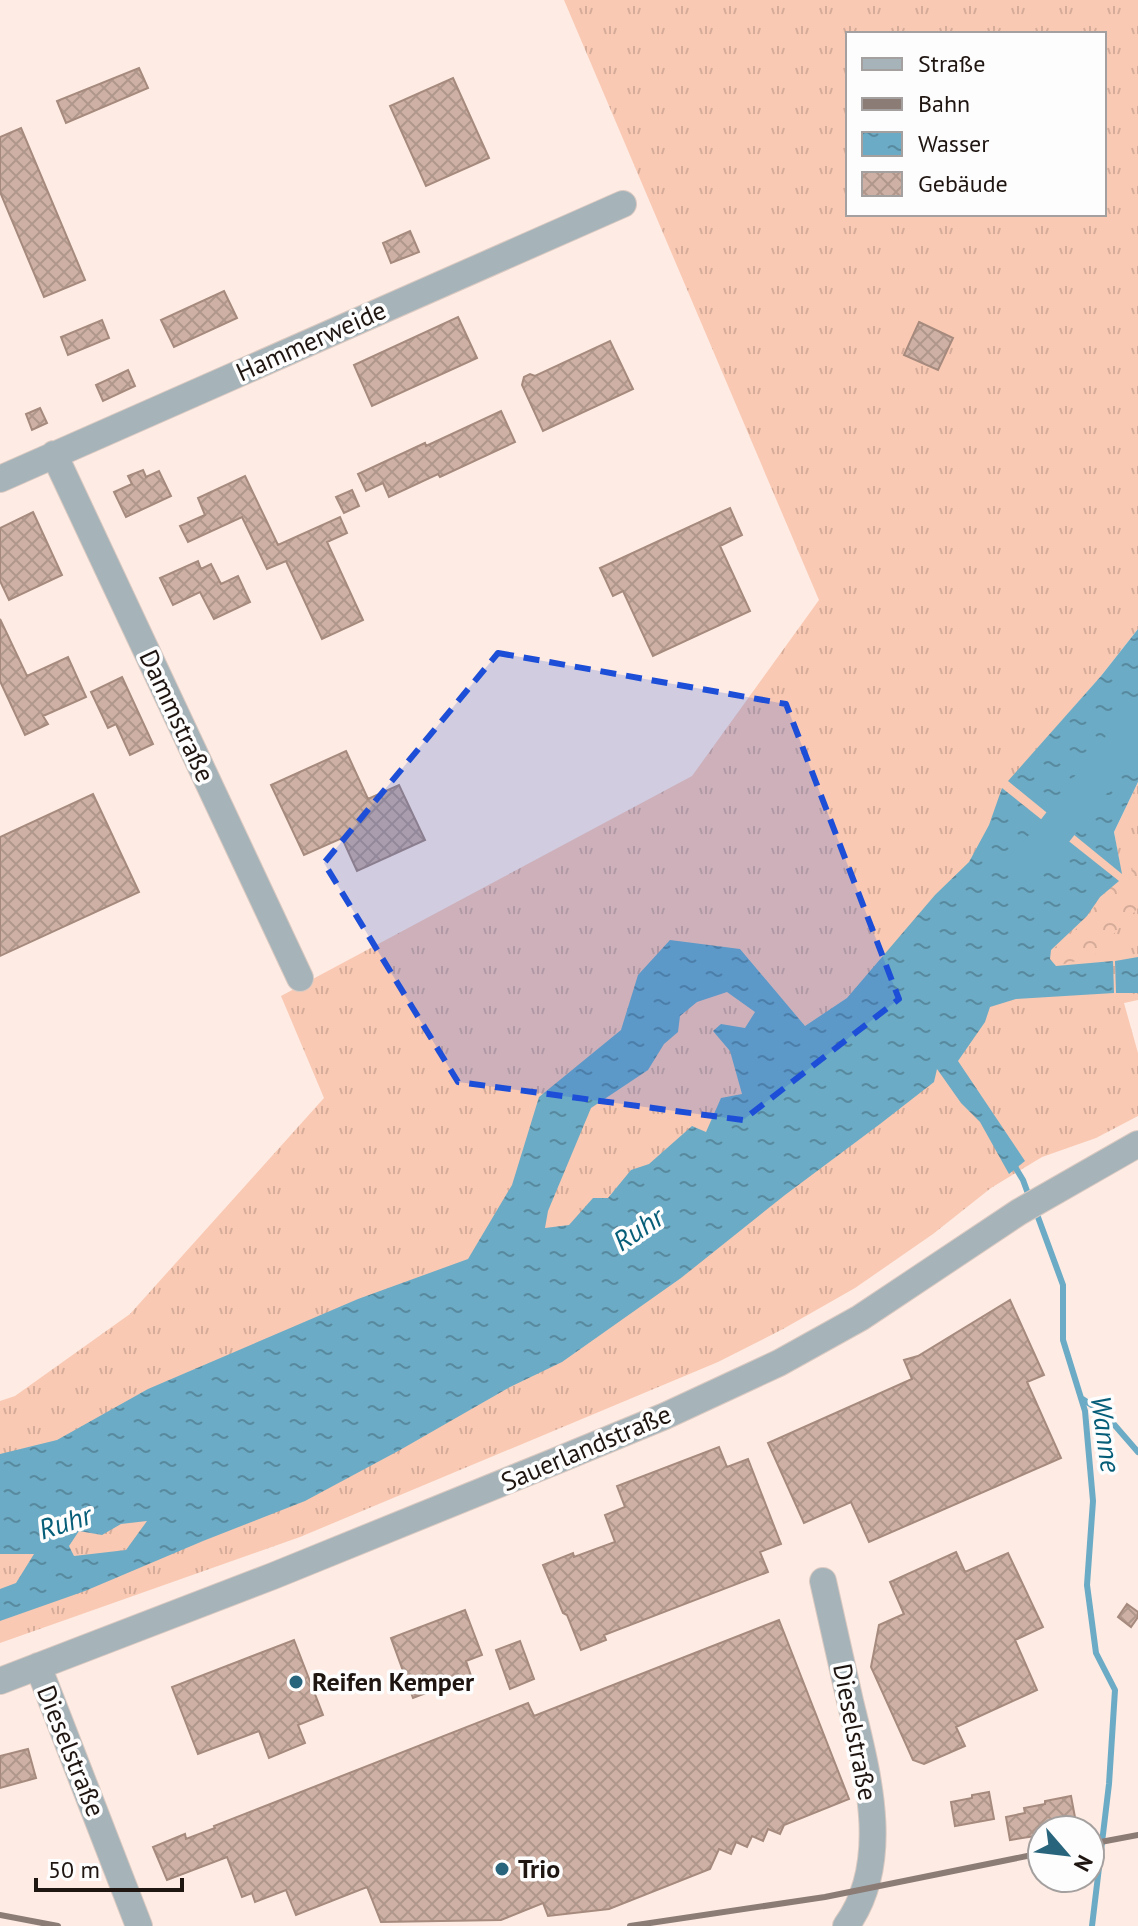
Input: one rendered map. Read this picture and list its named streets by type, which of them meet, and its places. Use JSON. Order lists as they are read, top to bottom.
{
  "streets": {
    "street": [
      "Hammerweide",
      "Dammstraße",
      "Sauerlandstraße",
      "Dieselstraße"
    ]
  },
  "crossings": [
    ["Hammerweide", "Dammstraße"],
    ["Sauerlandstraße", "Dieselstraße"]
  ],
  "water": ["Ruhr", "Wanne"],
  "places": ["Reifen Kemper", "Trio"],
  "legend": [
    "Straße",
    "Bahn",
    "Wasser",
    "Gebäude"
  ],
  "scale_bar": "50 m",
  "north": "bottom right"
}
